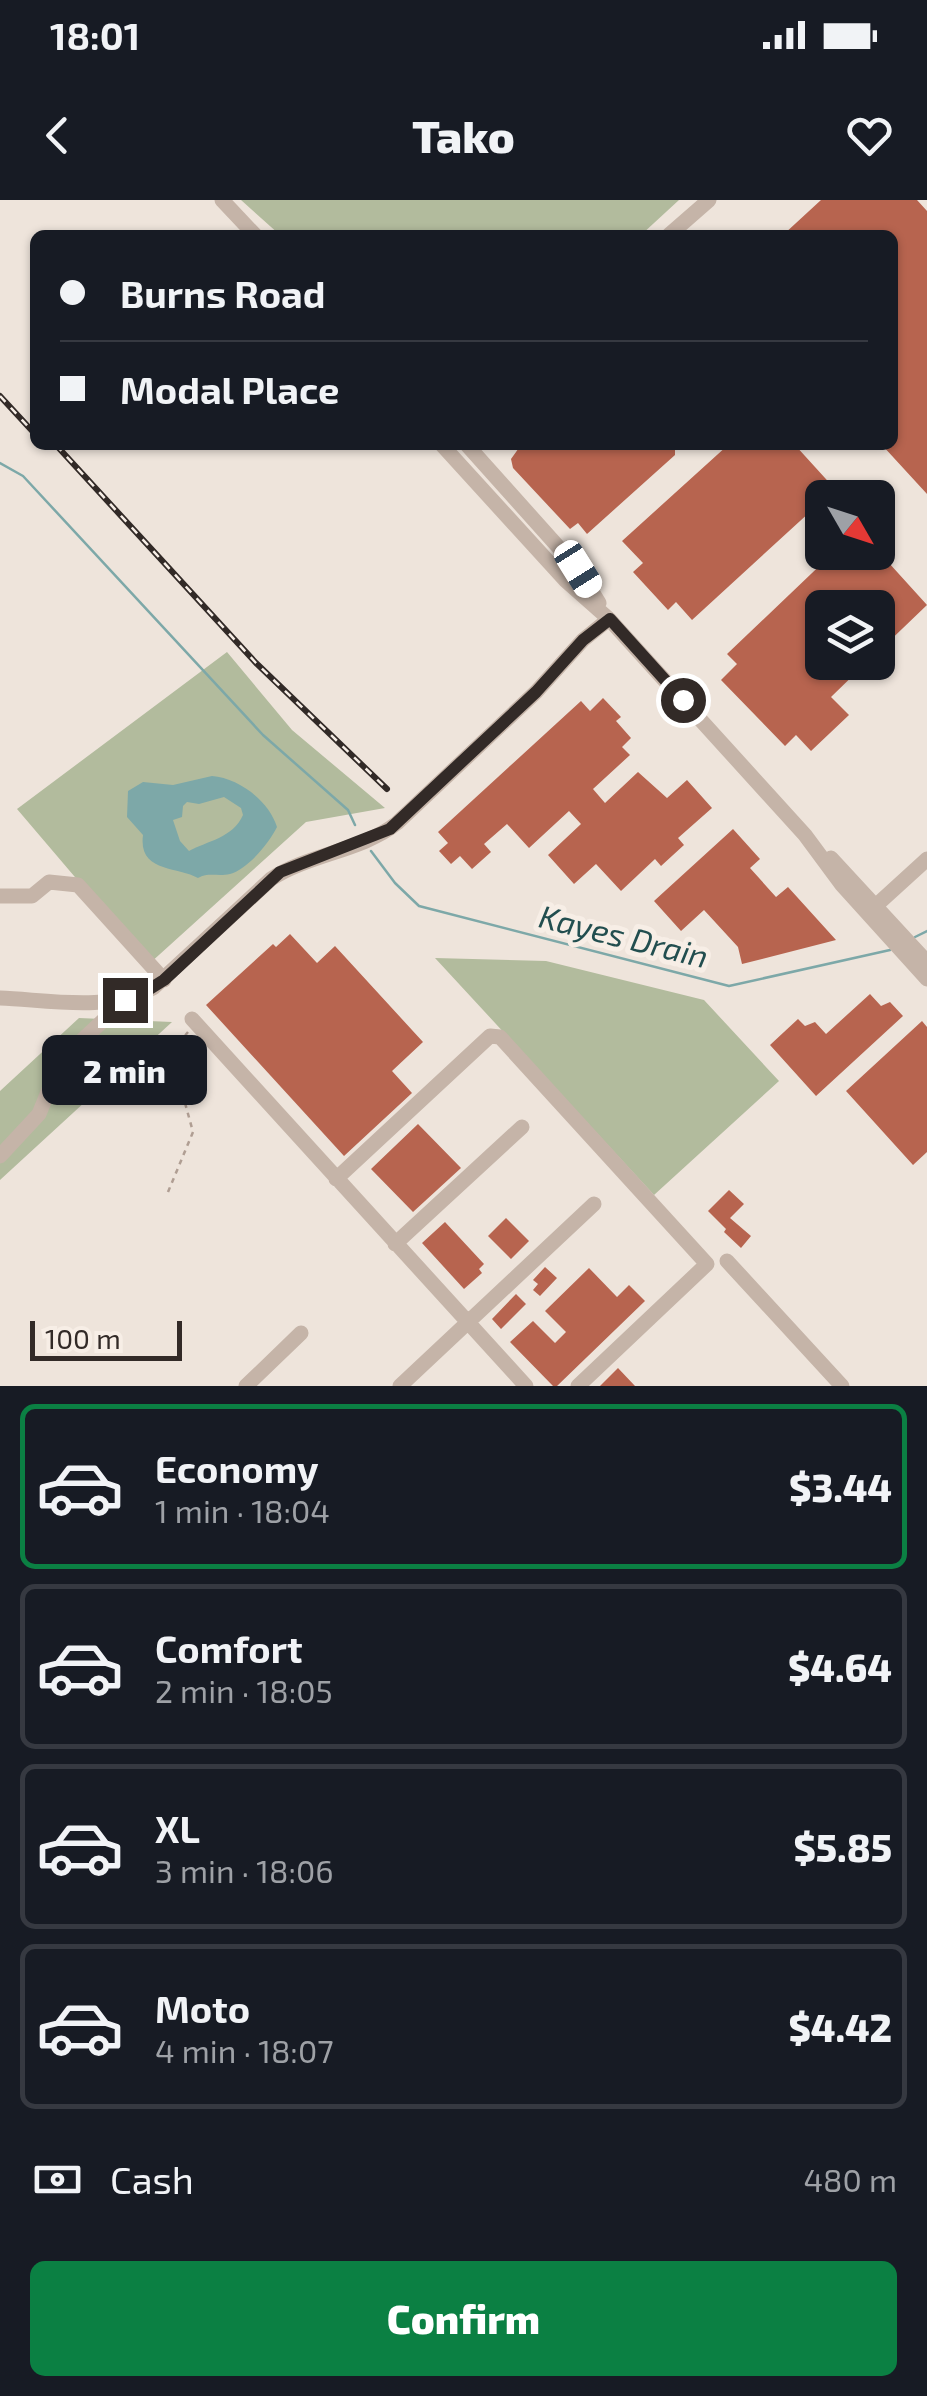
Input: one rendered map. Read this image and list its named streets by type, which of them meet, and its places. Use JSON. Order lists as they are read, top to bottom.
{
  "water": ["Kayes Drain"],
  "scale_bar": "100 m",
  "north": "bottom right",
  "page": {
    "status": "18:01",
    "header": "Tako",
    "banner": ["Burns Road", "Modal Place"],
    "bubble": "2 min",
    "scale": "100 m",
    "list": [
      {
        "name": "Economy",
        "note": "1 min · 18:04",
        "value": "$3.44"
      },
      {
        "name": "Comfort",
        "note": "2 min · 18:05",
        "value": "$4.64"
      },
      {
        "name": "XL",
        "note": "3 min · 18:06",
        "value": "$5.85"
      },
      {
        "name": "Moto",
        "note": "4 min · 18:07",
        "value": "$4.42"
      }
    ],
    "pay": ["Cash", "480 m"],
    "buttons": "Confirm"
  }
}
